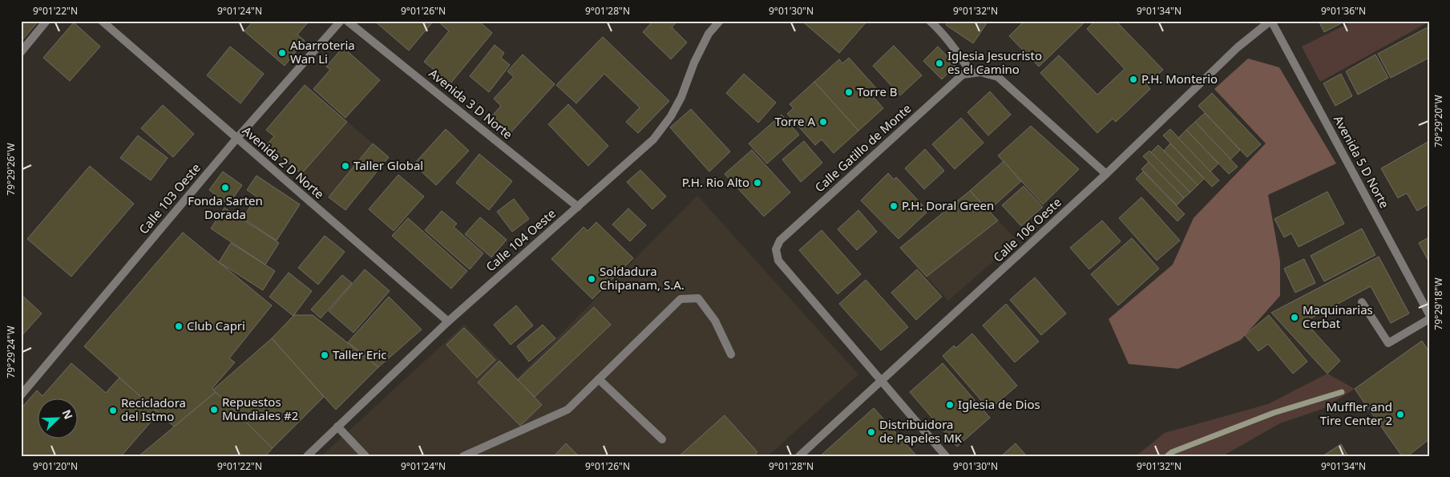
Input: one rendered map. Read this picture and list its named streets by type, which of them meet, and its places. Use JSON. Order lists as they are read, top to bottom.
{
  "streets": {
    "street": [
      "Avenida 3 D Norte",
      "Calle Gatillo de Monte",
      "Avenida 5 D Norte",
      "Avenida 2 D Norte",
      "Calle 103 Oeste",
      "Calle 106 Oeste",
      "Calle 104 Oeste"
    ]
  },
  "crossings": [
    ["Avenida 3 D Norte", "Calle 104 Oeste"],
    ["Calle Gatillo de Monte", "Calle 106 Oeste"],
    ["Avenida 5 D Norte", "Calle 106 Oeste"],
    ["Avenida 2 D Norte", "Calle 103 Oeste"],
    ["Avenida 2 D Norte", "Calle 104 Oeste"]
  ],
  "places": [
    "Abarroteria Wan Li",
    "Iglesia Jesucristo es el Camino",
    "P.H. Monterio",
    "Torre B",
    "Torre A",
    "Taller Global",
    "P.H. Rio Alto",
    "Fonda Sarten Dorada",
    "P.H. Doral Green",
    "Soldadura Chipanam, S.A.",
    "Maquinarias Cerbat",
    "Club Capri",
    "Taller Eric",
    "Iglesia de Dios",
    "Repuestos Mundiales #2",
    "Recicladora del Istmo",
    "Muffler and Tire Center 2",
    "Distribuidora de Papeles MK"
  ],
  "north": "top right",
  "coordinates": [
    "9°01'22\"N",
    "9°01'24\"N",
    "9°01'26\"N",
    "9°01'28\"N",
    "9°01'30\"N",
    "9°01'32\"N",
    "9°01'34\"N",
    "9°01'36\"N",
    "79°29'20\"W",
    "79°29'26\"W",
    "79°29'18\"W",
    "79°29'24\"W",
    "9°01'20\"N"
  ]
}
